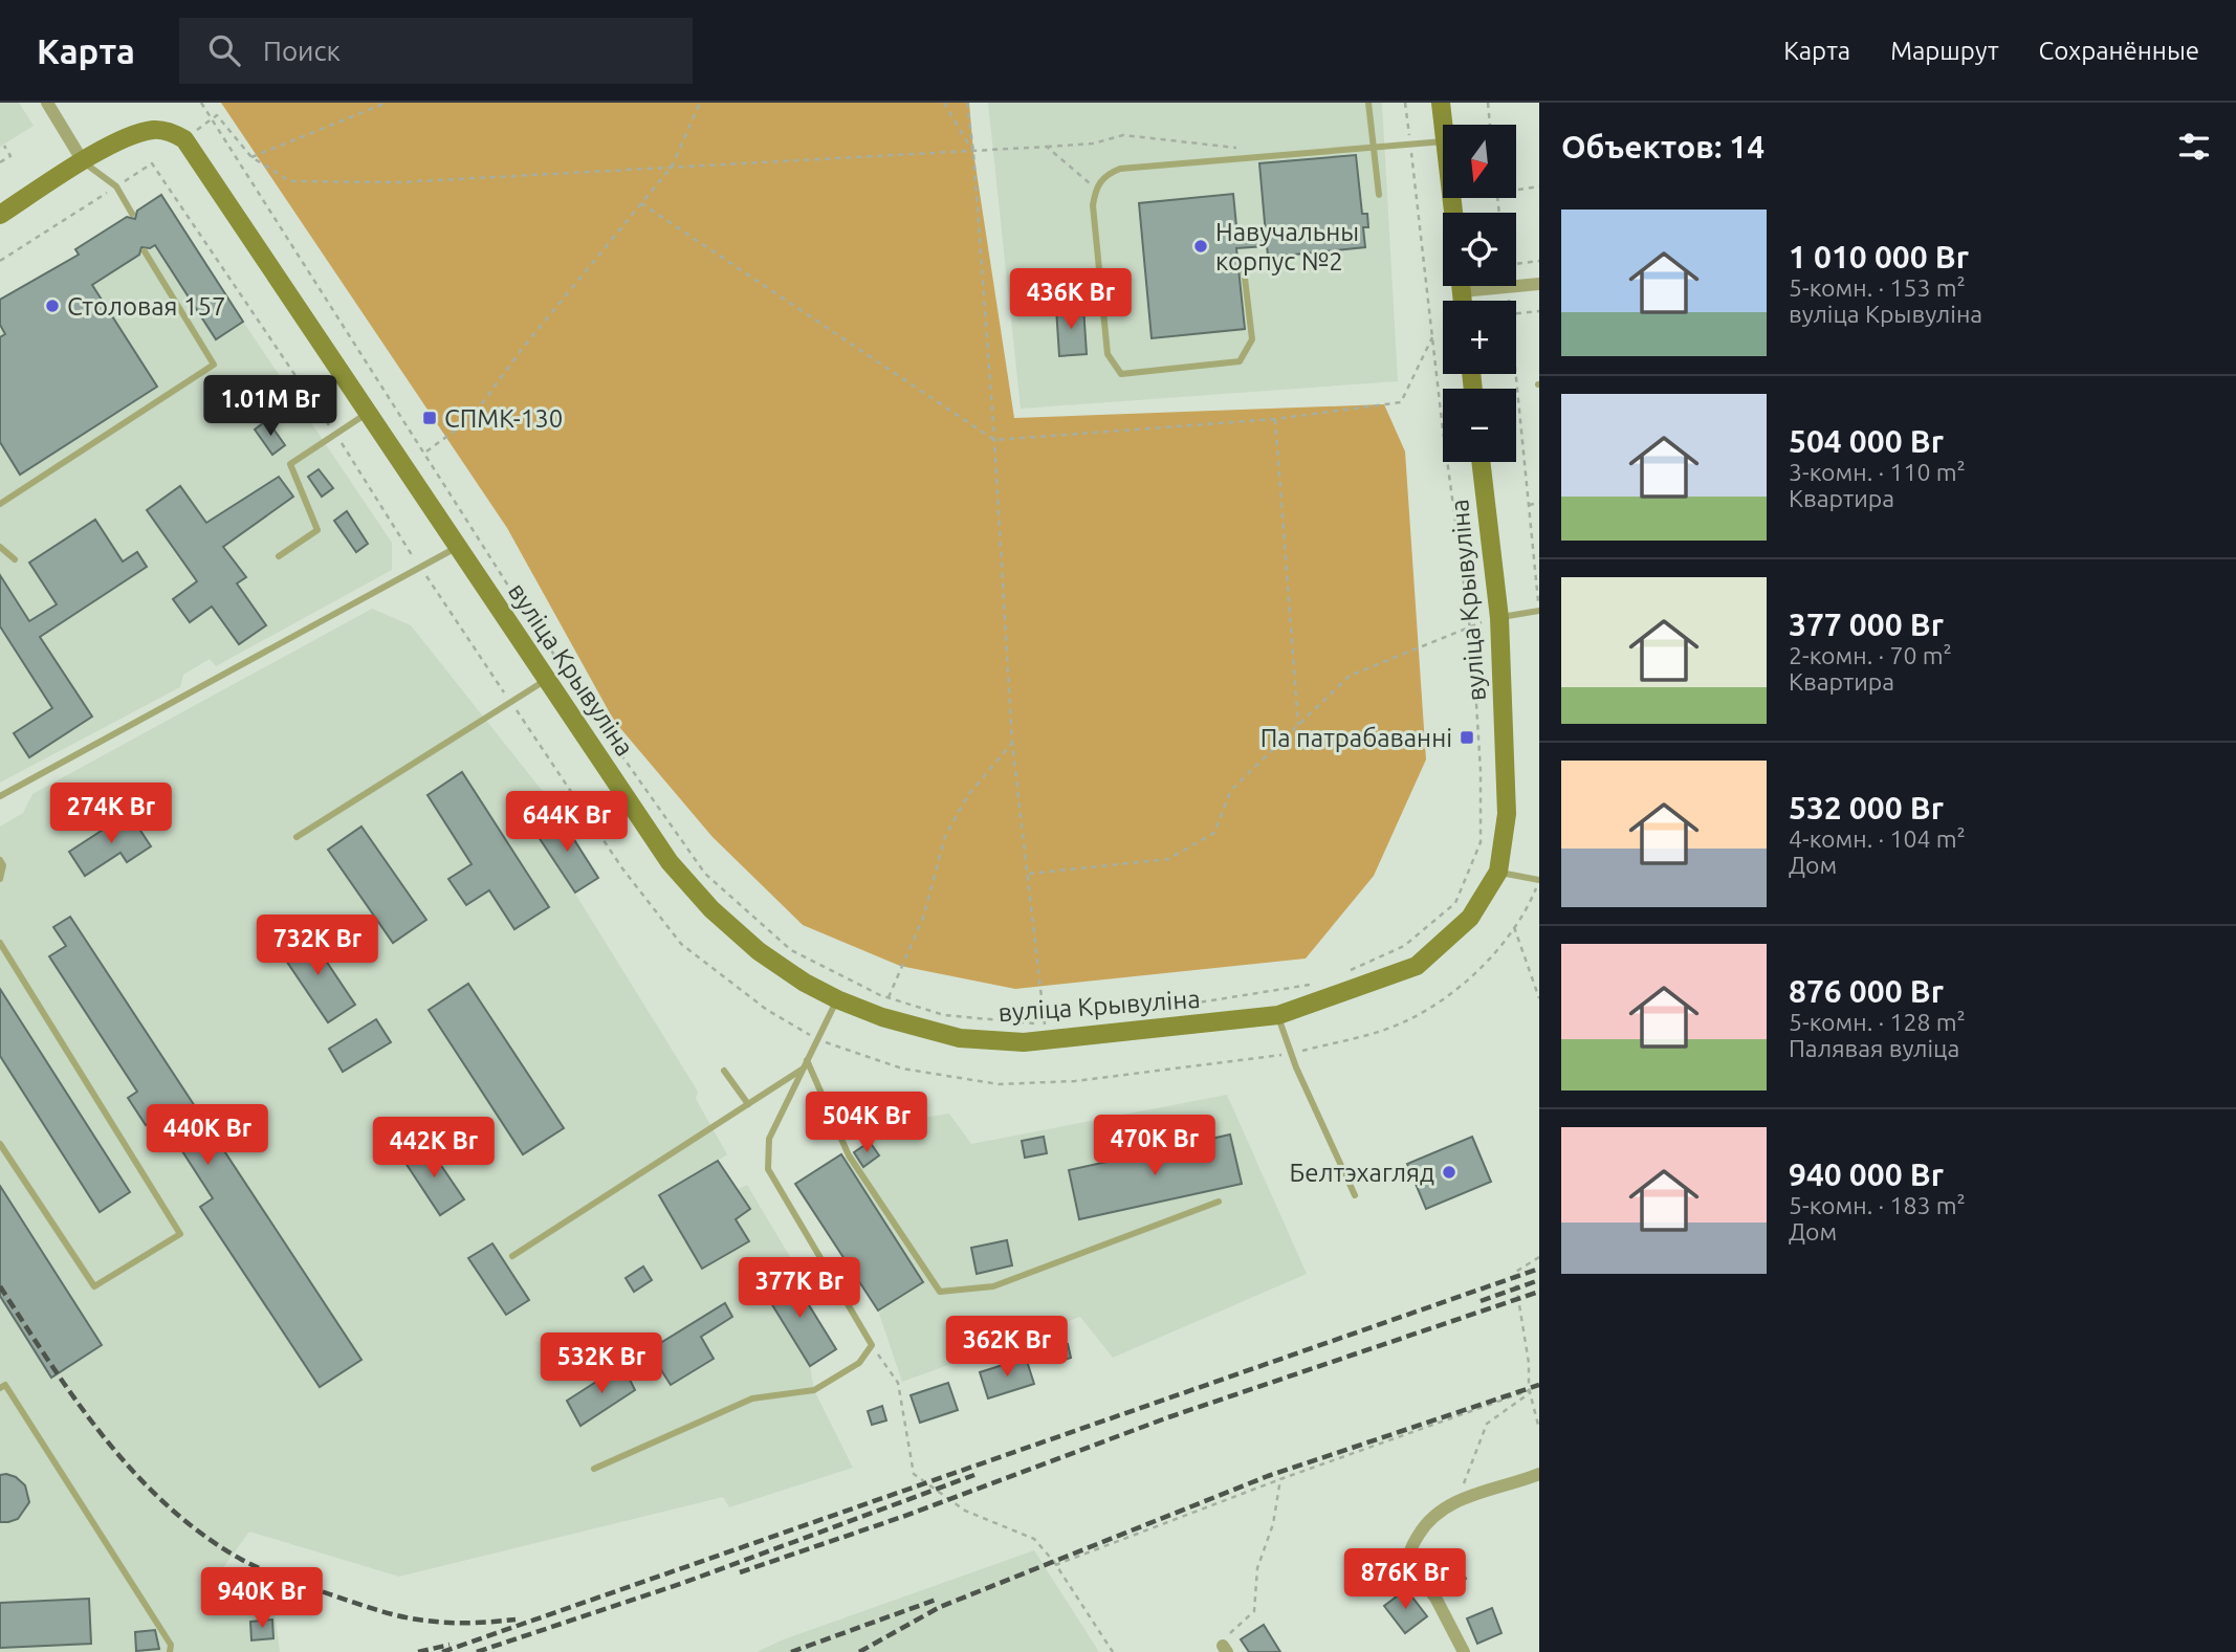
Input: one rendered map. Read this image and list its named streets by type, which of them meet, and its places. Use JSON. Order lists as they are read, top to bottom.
{
  "streets": {
    "main road": ["вуліца Крывуліна"]
  },
  "places": {
    "other": ["Навучальны корпус №2", "Столовая 157", "Белтэхагляд"],
    "transit": ["СПМК-130", "Па патрабаванні"]
  },
  "north": "bottom",
  "page": {
    "header": "Карта",
    "search": "Поиск",
    "nav": ["Карта", "Маршрут", "Сохранённые"],
    "heading": "Объектов: 14",
    "map_buttons": ["+", "−"],
    "list": [
      {
        "name": "1 010 000 Br",
        "note": "5-комн. · 153 m² · вуліца Крывуліна"
      },
      {
        "name": "504 000 Br",
        "note": "3-комн. · 110 m² · Квартира"
      },
      {
        "name": "377 000 Br",
        "note": "2-комн. · 70 m² · Квартира"
      },
      {
        "name": "532 000 Br",
        "note": "4-комн. · 104 m² · Дом"
      },
      {
        "name": "876 000 Br",
        "note": "5-комн. · 128 m² · Палявая вуліца"
      },
      {
        "name": "940 000 Br",
        "note": "5-комн. · 183 m² · Дом"
      }
    ],
    "price": [
      "436K Br",
      "1.01M Br",
      "274K Br",
      "644K Br",
      "732K Br",
      "504K Br",
      "440K Br",
      "470K Br",
      "442K Br",
      "377K Br",
      "362K Br",
      "532K Br",
      "876K Br",
      "940K Br"
    ]
  }
}
